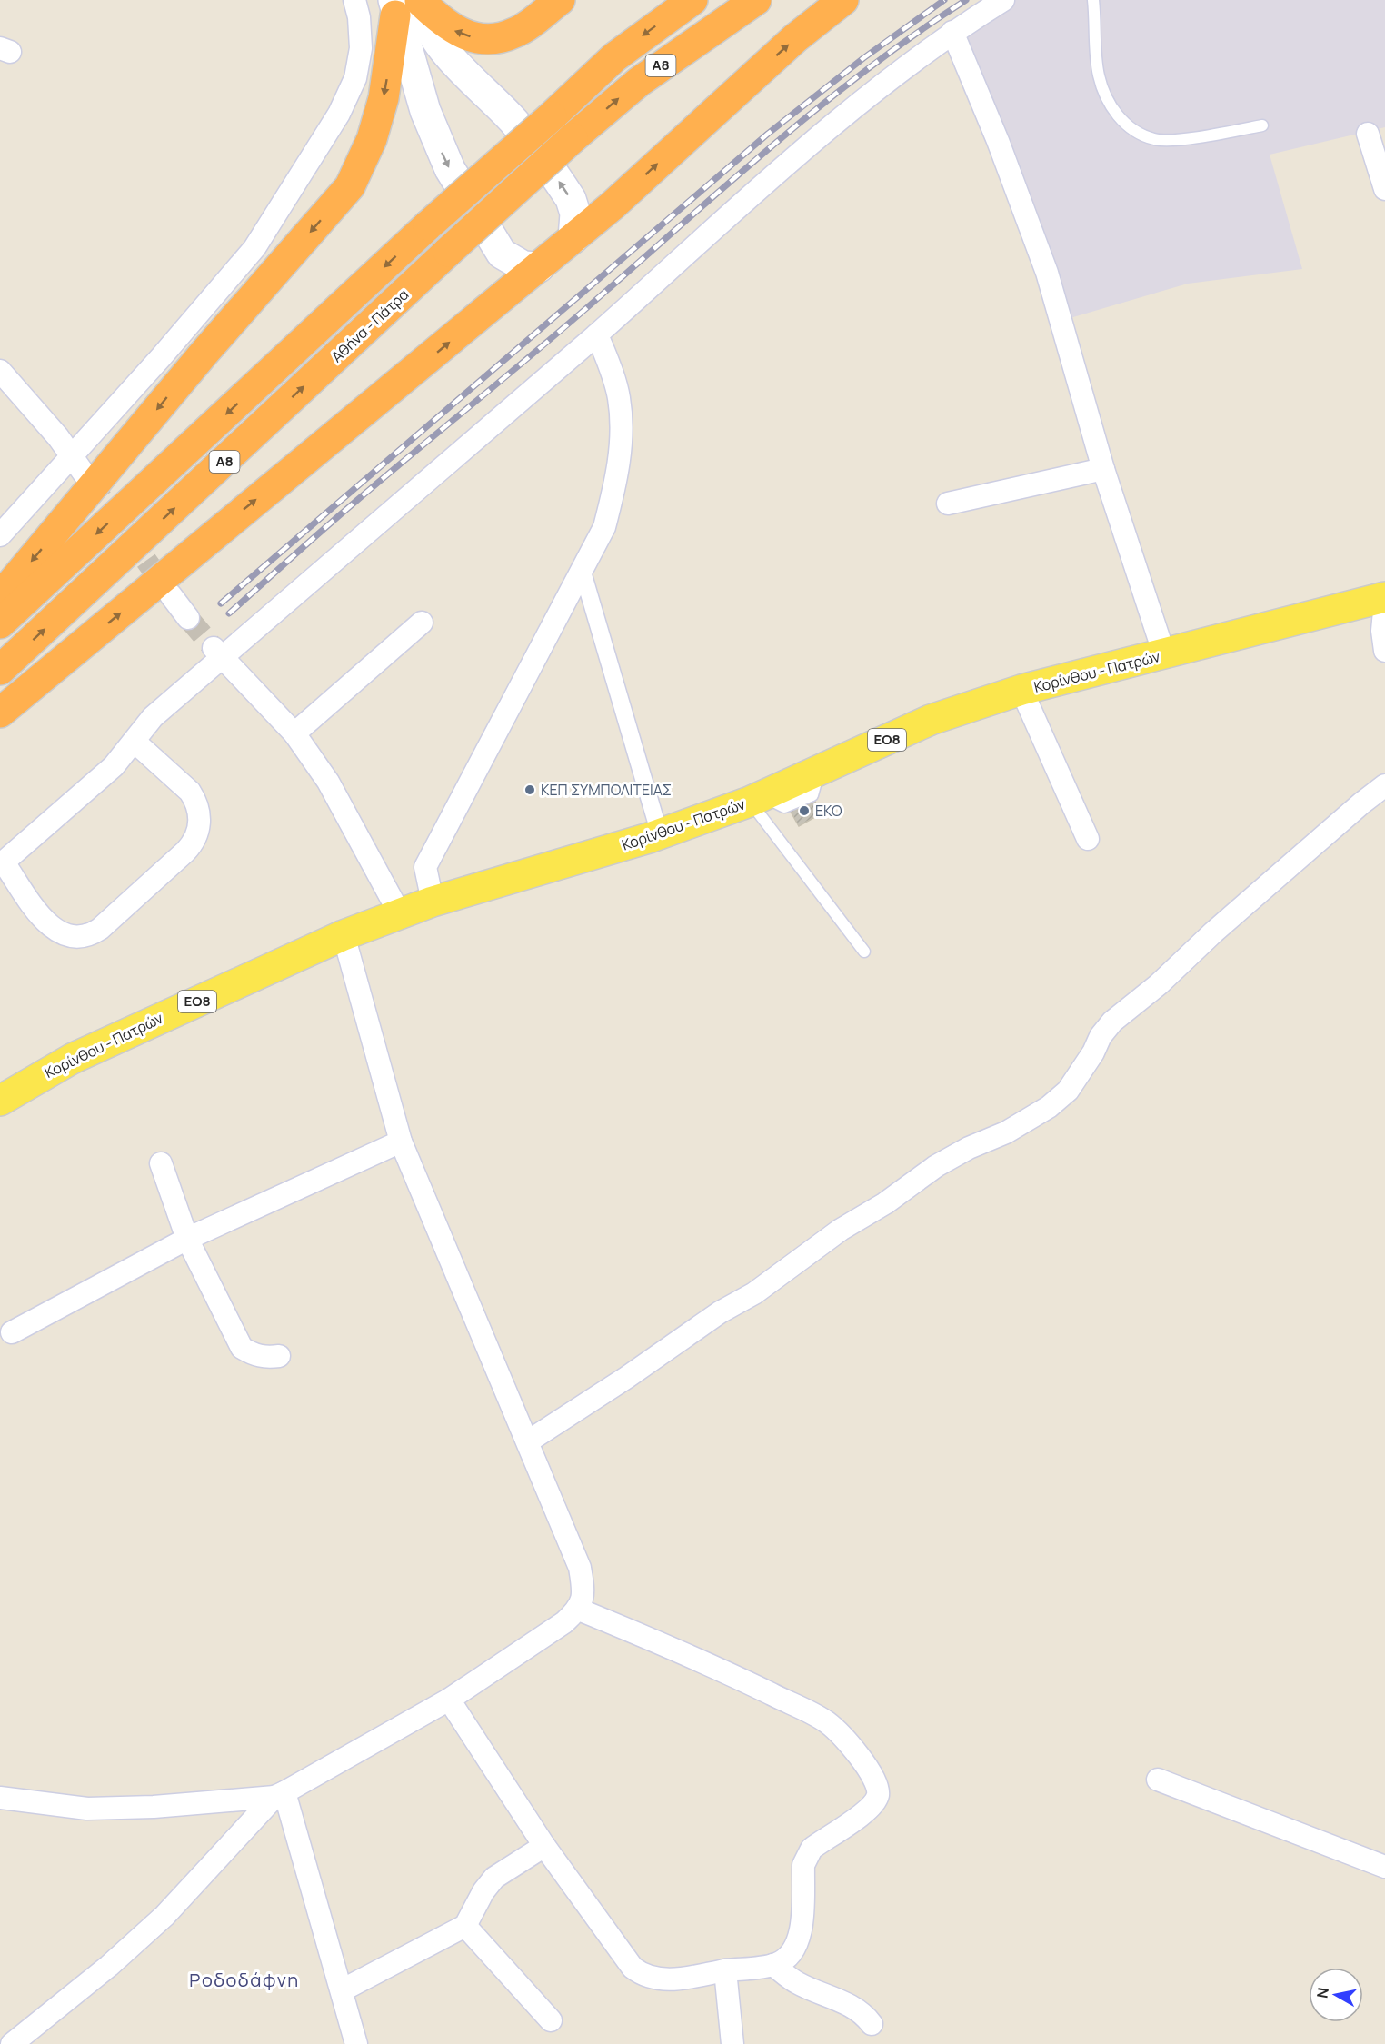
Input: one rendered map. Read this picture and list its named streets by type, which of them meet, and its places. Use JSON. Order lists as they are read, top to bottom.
{
  "streets": {
    "highway": ["Α8", "Αθήνα - Πάτρα"],
    "main road": ["Κορίνθου - Πατρών", "ΕΟ8"]
  },
  "districts": ["Ροδοδάφνη"],
  "places": ["ΚΕΠ ΣΥΜΠΟΛΙΤΕΙΑΣ", "EKO"],
  "north": "left"
}
